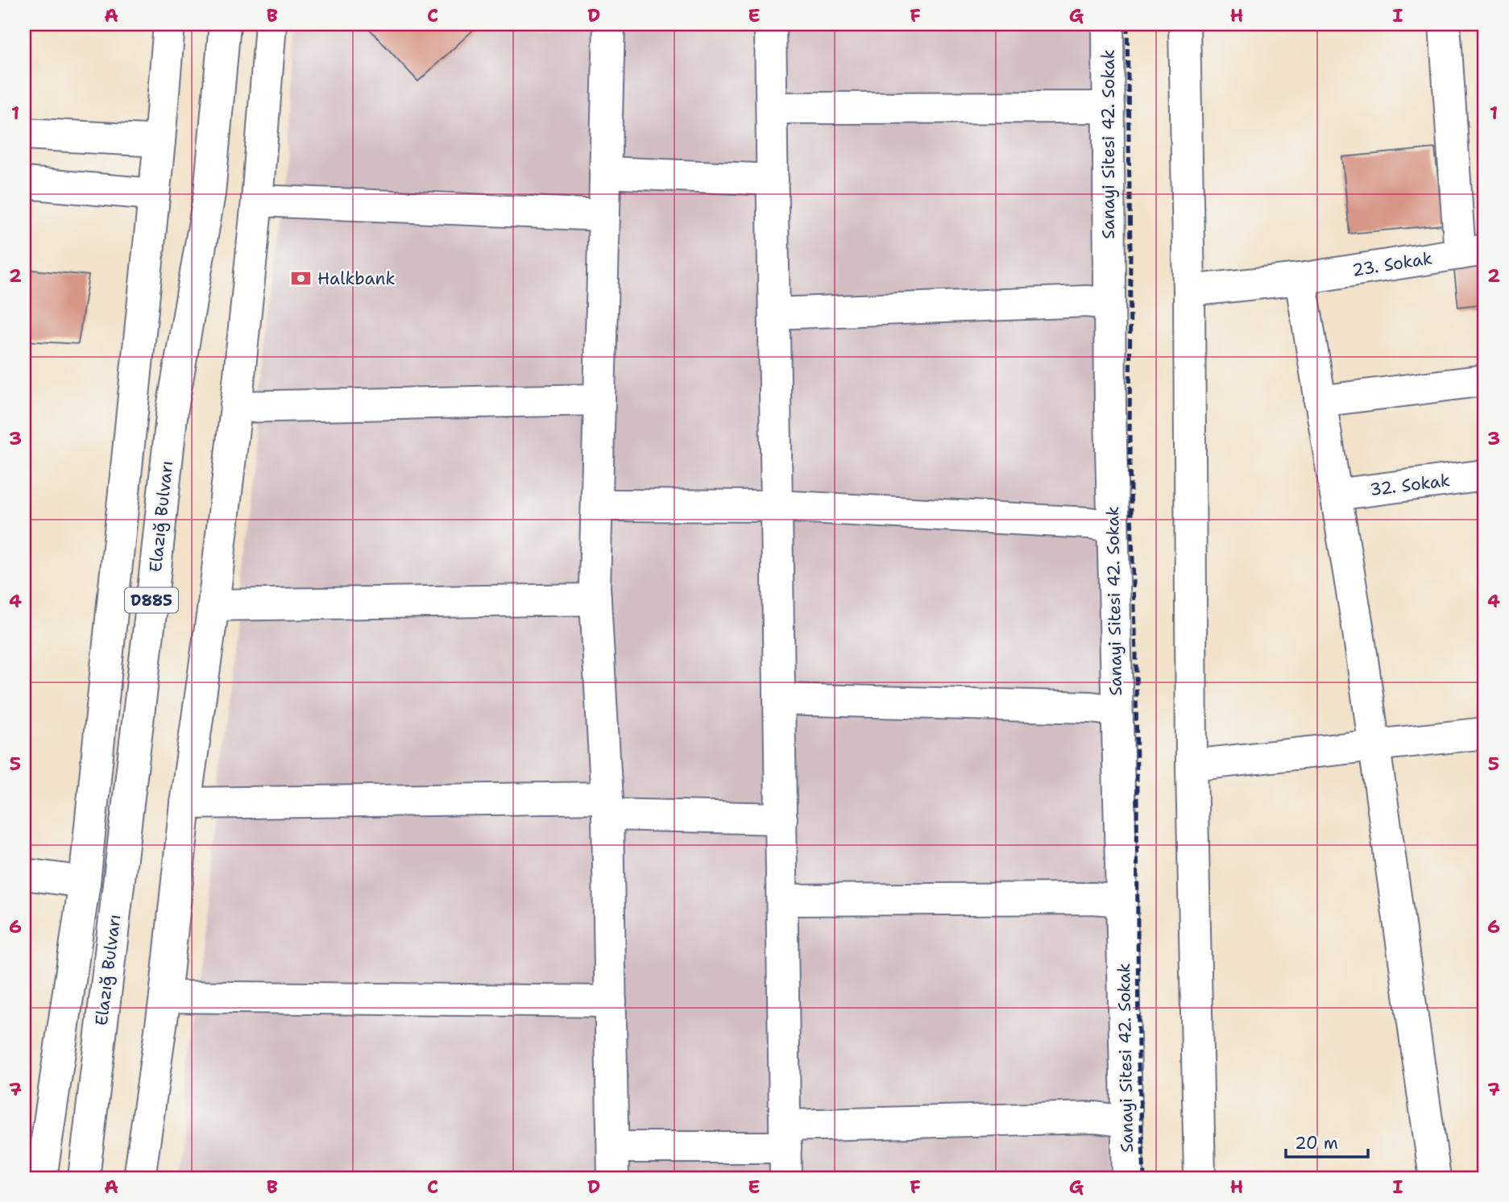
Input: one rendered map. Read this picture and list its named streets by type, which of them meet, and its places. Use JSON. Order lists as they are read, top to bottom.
{
  "streets": {
    "main road": [
      "Sanayi Sitesi 42. Sokak",
      "23. Sokak",
      "32. Sokak",
      "Elazığ Bulvarı",
      "D885"
    ]
  },
  "places": {
    "bank": ["Halkbank"]
  },
  "scale_bar": "20 m",
  "grid": {
    "columns": [
      "A",
      "B",
      "C",
      "D",
      "E",
      "F",
      "G",
      "H",
      "I"
    ],
    "rows": [
      "1",
      "2",
      "3",
      "4",
      "5",
      "6",
      "7"
    ]
  }
}
